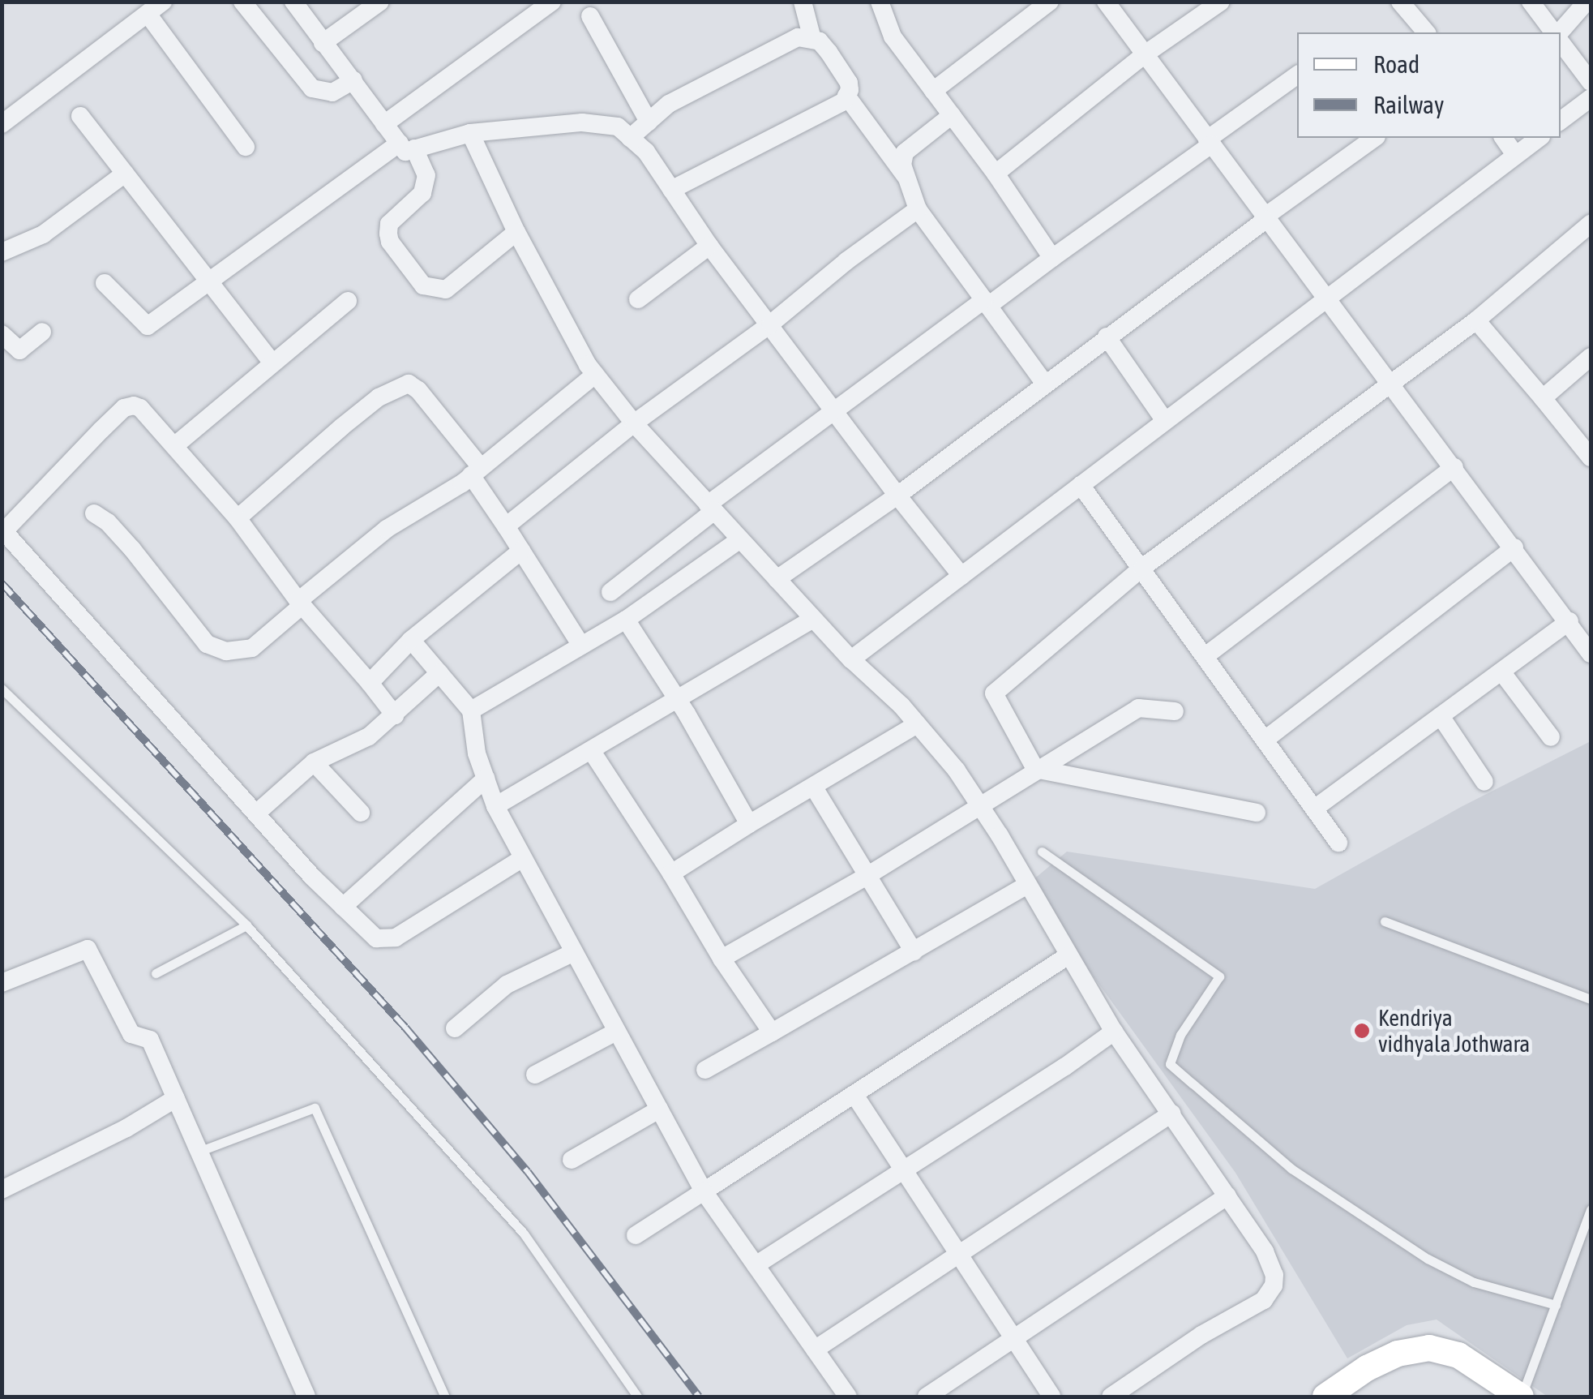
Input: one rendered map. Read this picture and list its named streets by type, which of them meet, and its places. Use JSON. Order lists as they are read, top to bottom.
{
  "places": ["Kendriya vidhyala Jothwara"],
  "legend": ["Road", "Railway"]
}
